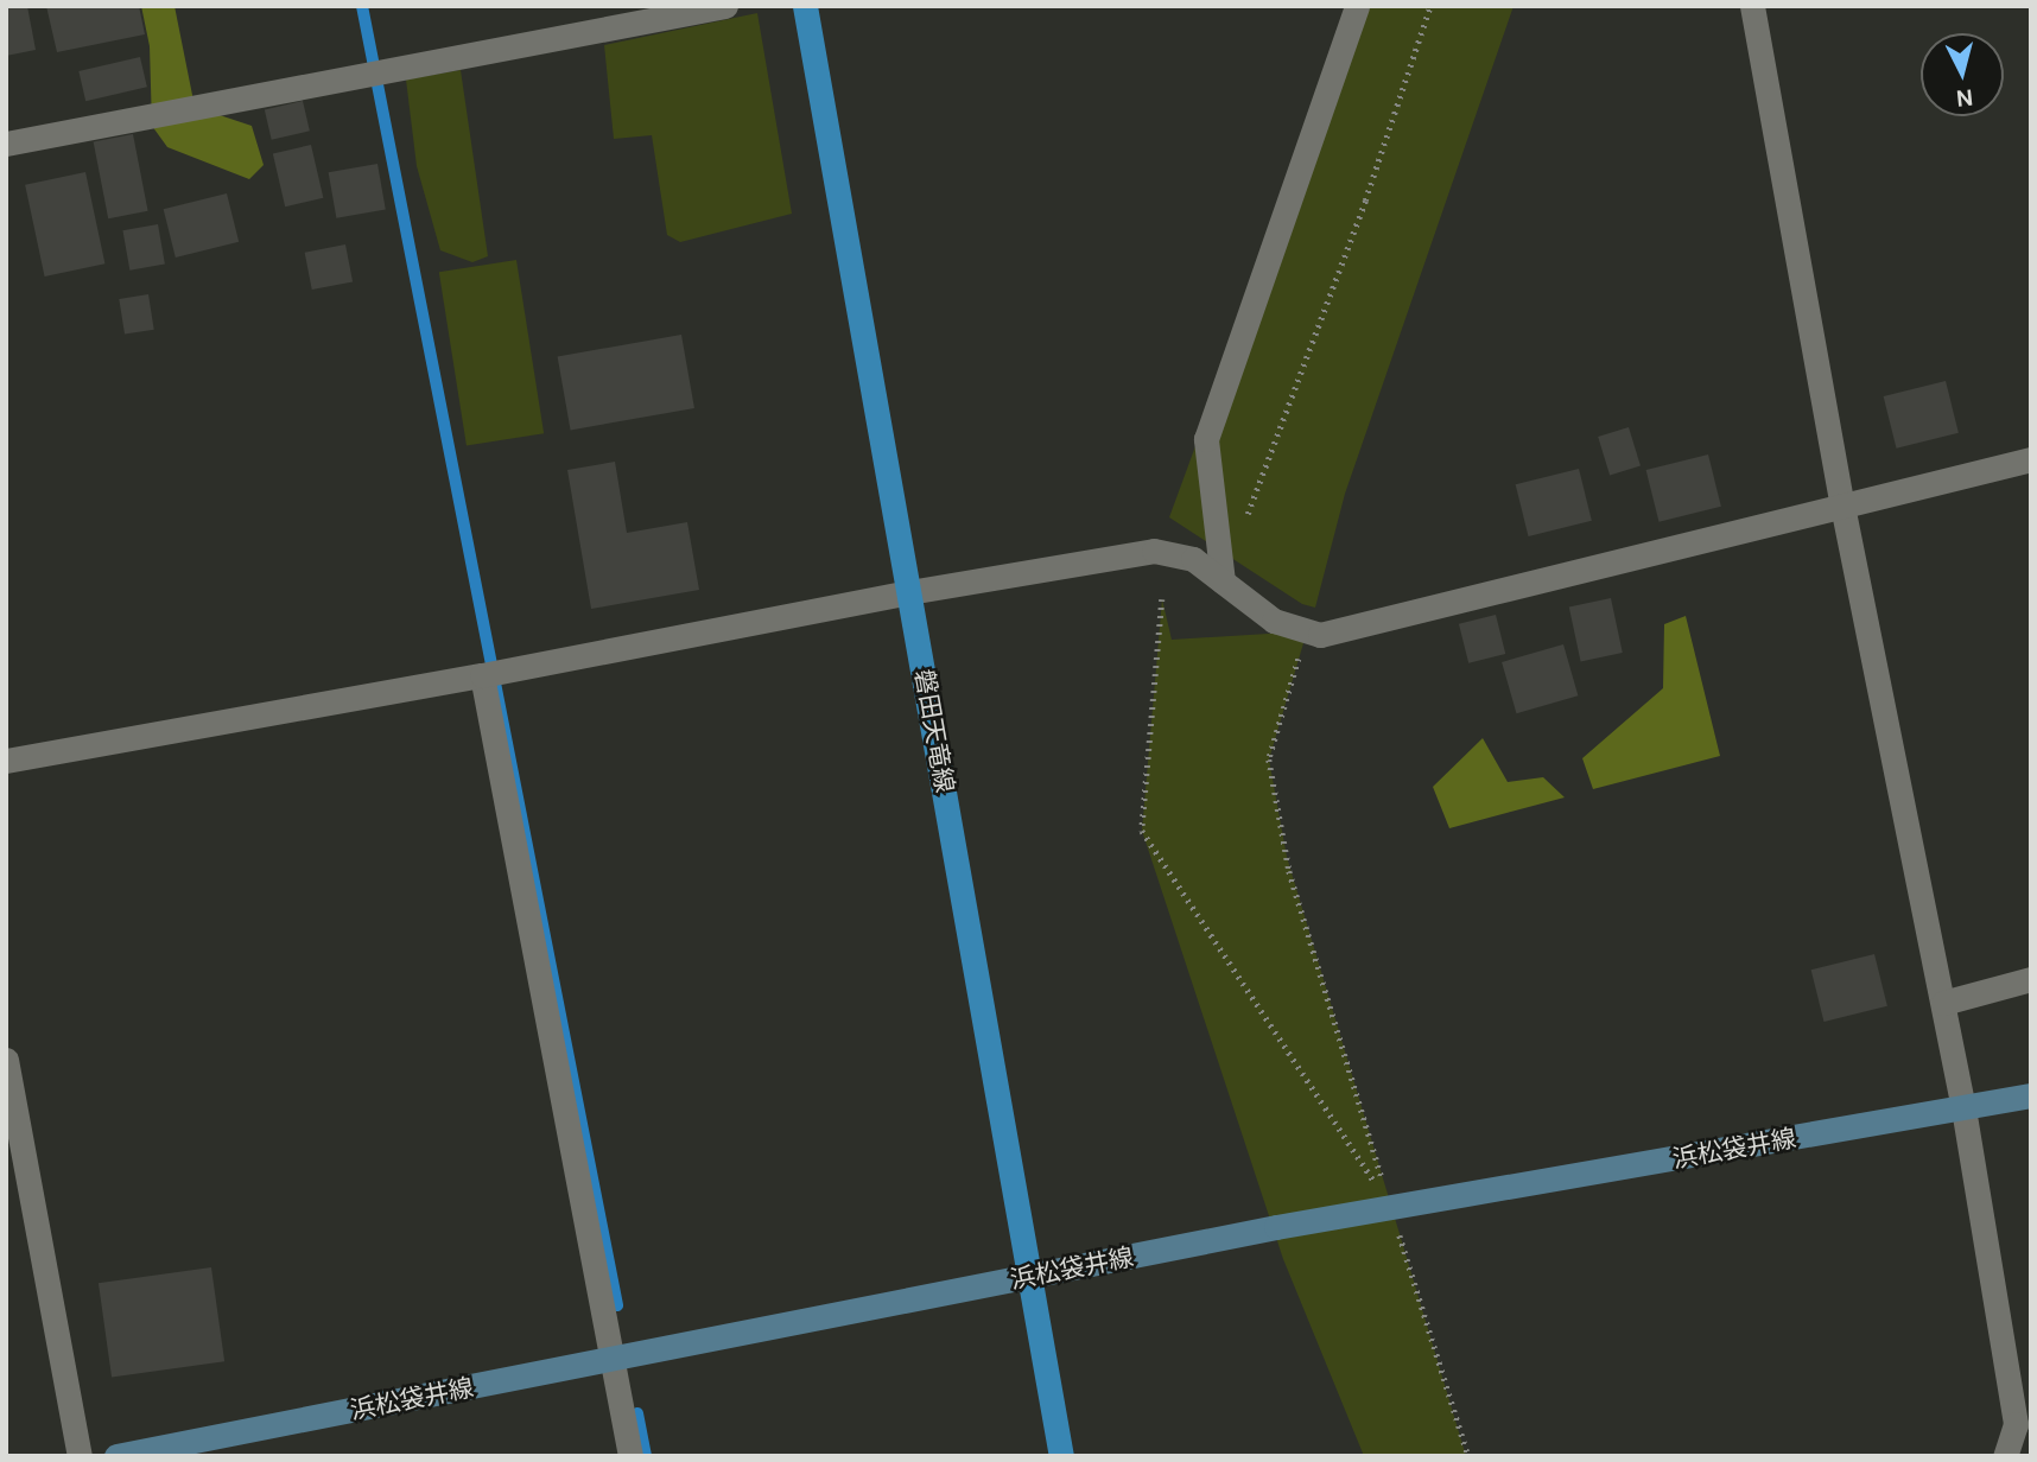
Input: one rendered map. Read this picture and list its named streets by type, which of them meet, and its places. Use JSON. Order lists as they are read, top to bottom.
{
  "streets": {
    "main road": ["磐田天竜線", "浜松袋井線"]
  },
  "crossings": [
    ["磐田天竜線", "浜松袋井線"]
  ],
  "north": "bottom"
}
